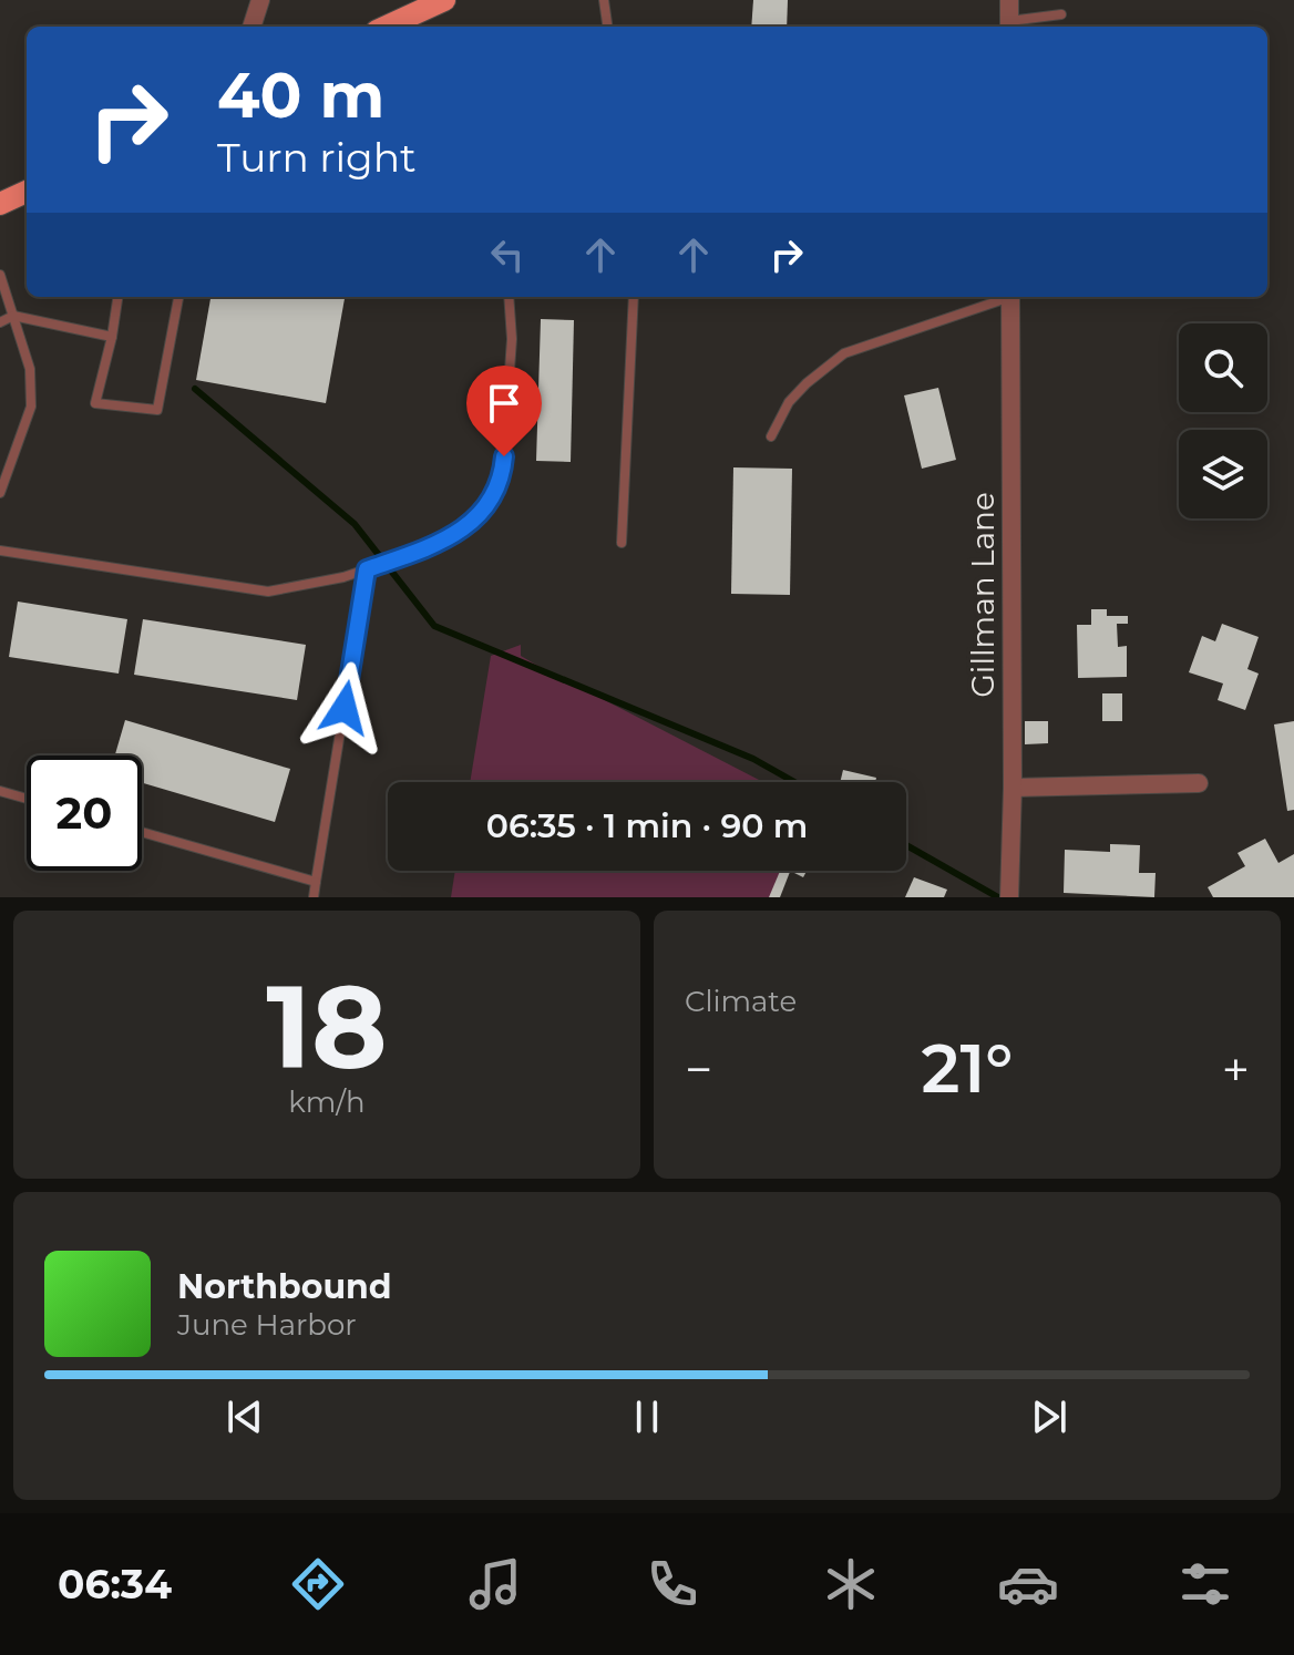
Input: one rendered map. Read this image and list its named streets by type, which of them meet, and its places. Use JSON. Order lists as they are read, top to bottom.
{
  "streets": {
    "street": ["Gillman Lane"]
  },
  "page": {
    "turn": ["40 m", "Turn right"],
    "limit": "20",
    "trip": "06:35 · 1 min · 90 m",
    "tile": [
      ["18", "km/h"],
      "Climate"
    ],
    "heat": ["−", "21°", "+"],
    "song": ["Northbound", "June Harbor"],
    "tabs": "06:34"
  }
}
